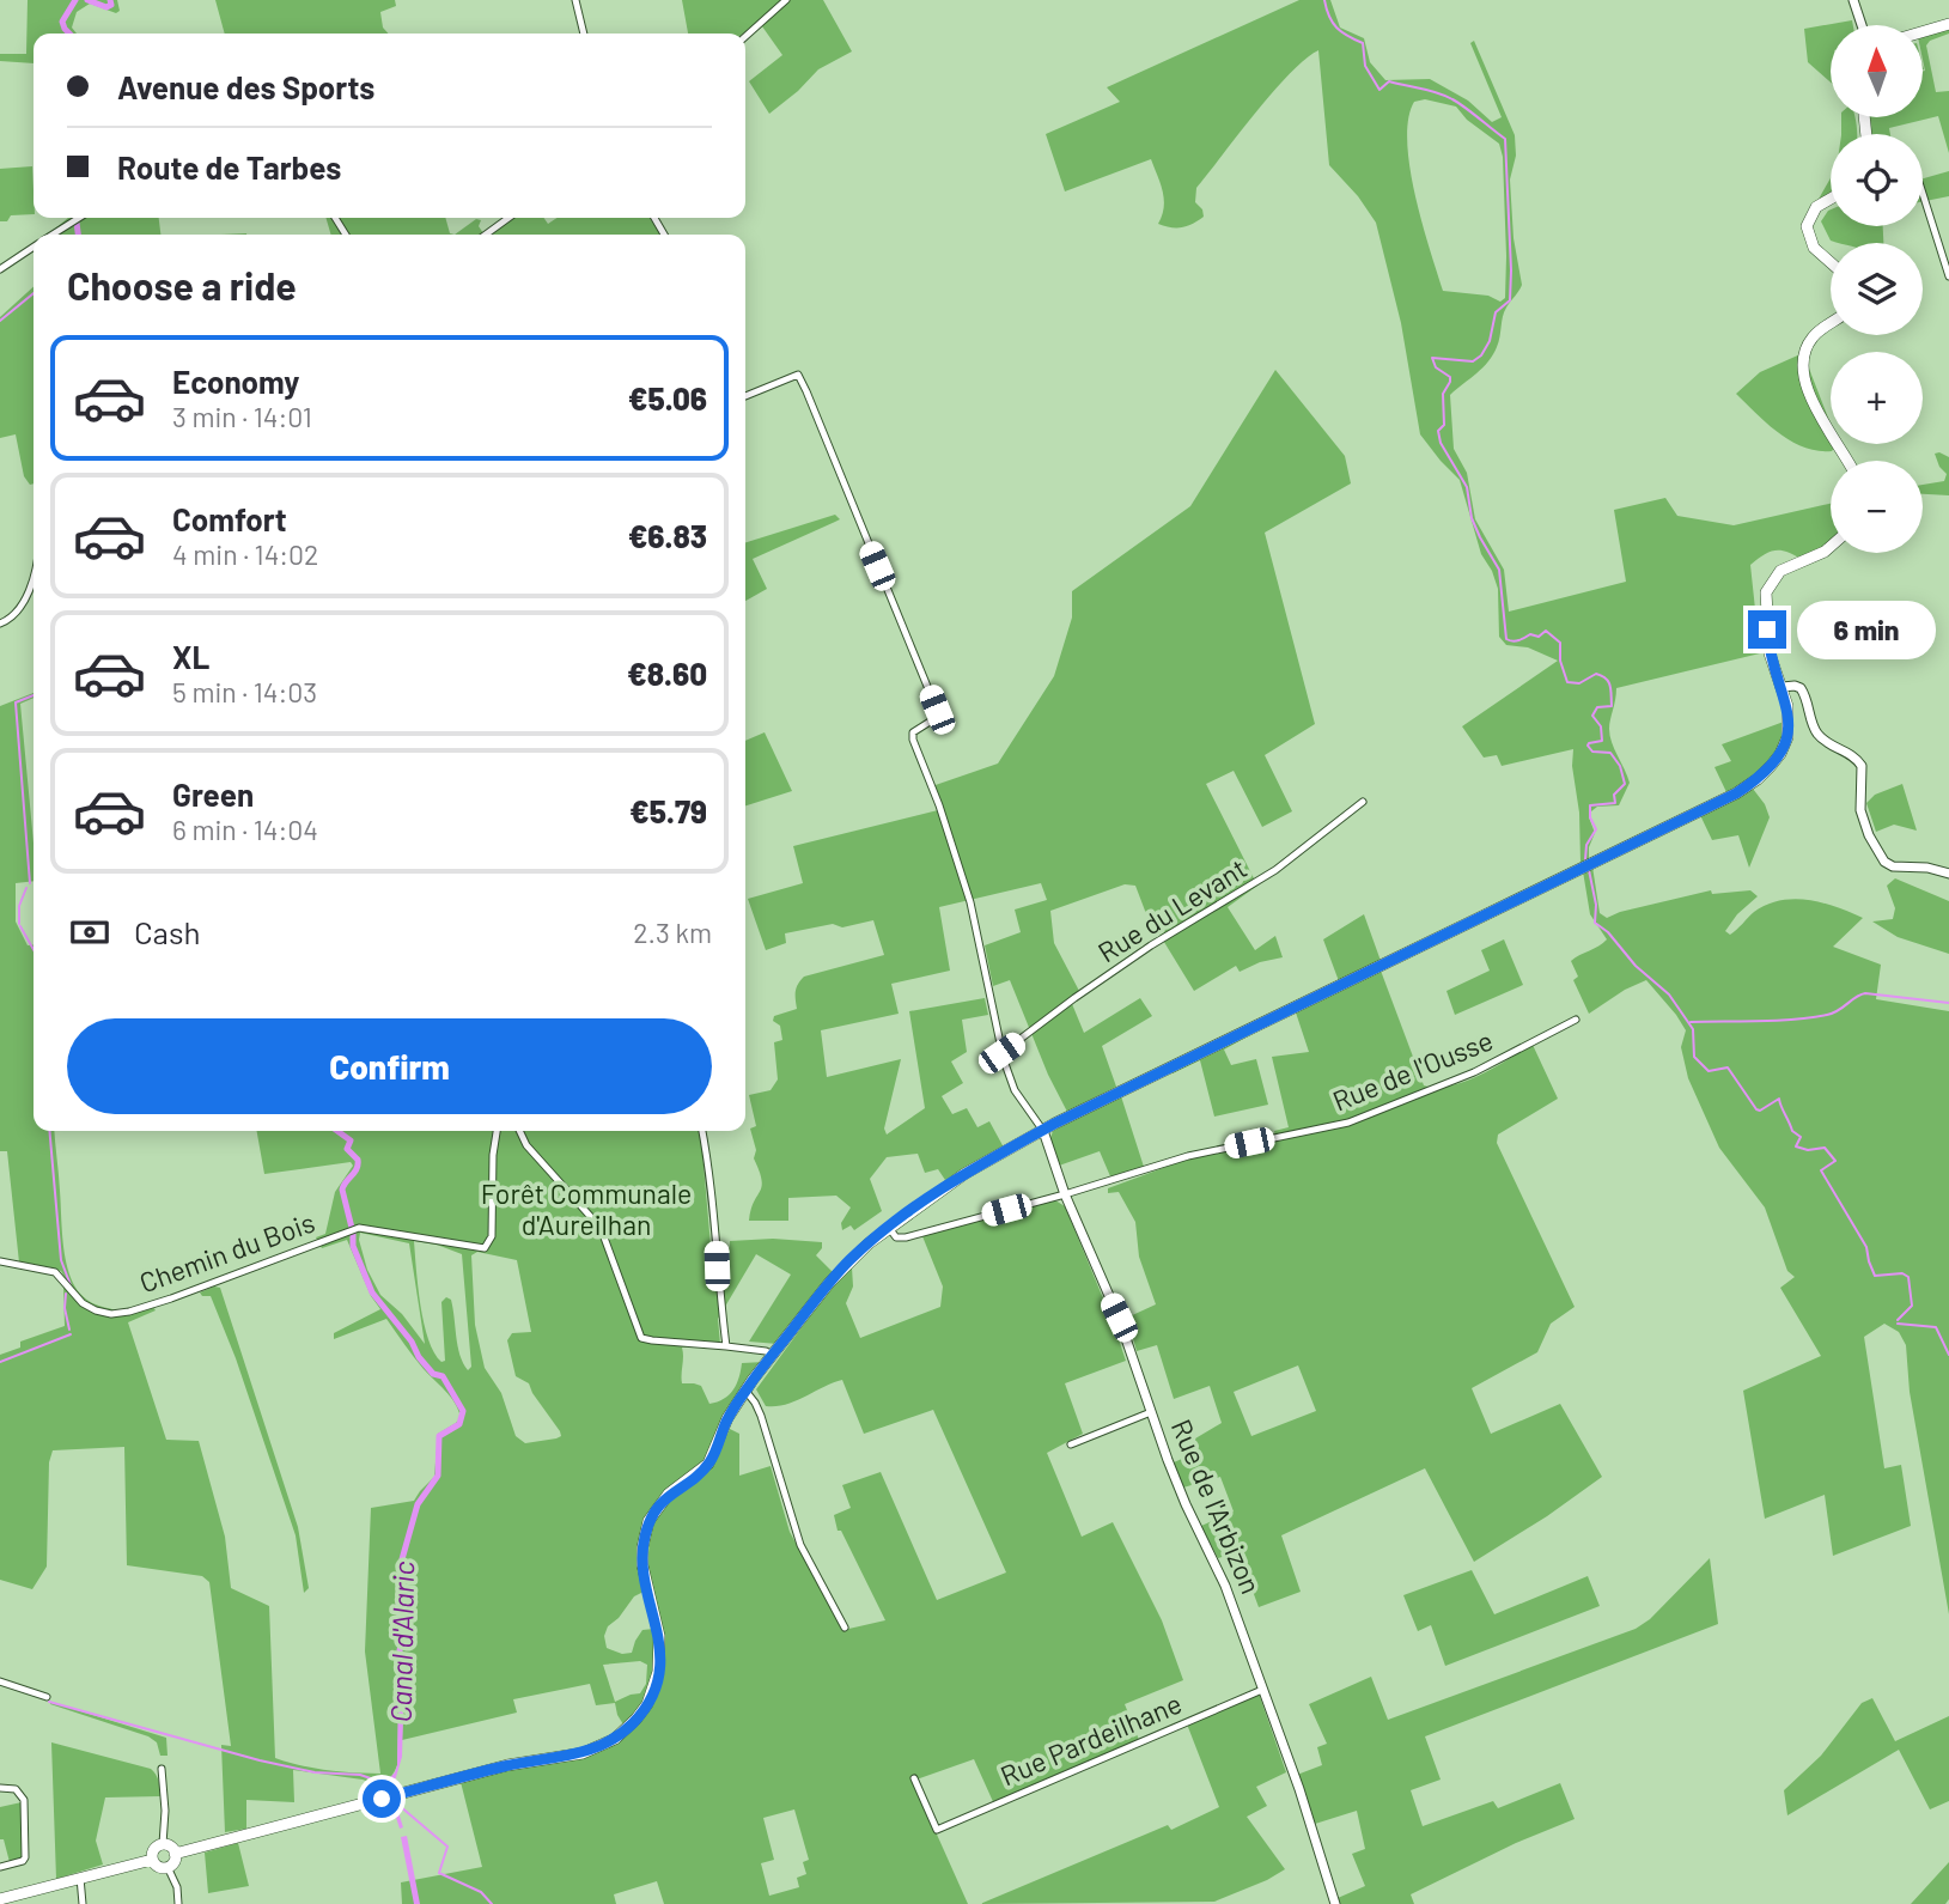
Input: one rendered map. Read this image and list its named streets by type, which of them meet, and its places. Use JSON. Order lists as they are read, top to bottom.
{
  "streets": {
    "street": [
      "Rue du Levant",
      "Rue de l'Ousse",
      "Chemin du Bois",
      "Rue de l'Arbizon",
      "Rue Pardeilhane"
    ]
  },
  "crossings": [
    ["Rue de l'Ousse", "Rue de l'Arbizon"],
    ["Rue de l'Arbizon", "Rue Pardeilhane"]
  ],
  "water": ["Canal d'Alaric"],
  "parks": ["Forêt Communale d'Aureilhan"],
  "north": "top",
  "page": {
    "map_buttons": ["+", "−"],
    "banner": ["Avenue des Sports", "Route de Tarbes"],
    "heading": "Choose a ride",
    "list": [
      {
        "name": "Economy",
        "note": "3 min · 14:01",
        "value": "€5.06"
      },
      {
        "name": "Comfort",
        "note": "4 min · 14:02",
        "value": "€6.83"
      },
      {
        "name": "XL",
        "note": "5 min · 14:03",
        "value": "€8.60"
      },
      {
        "name": "Green",
        "note": "6 min · 14:04",
        "value": "€5.79"
      }
    ],
    "bubble": "6 min",
    "pay": ["Cash", "2.3 km"],
    "buttons": "Confirm"
  }
}
